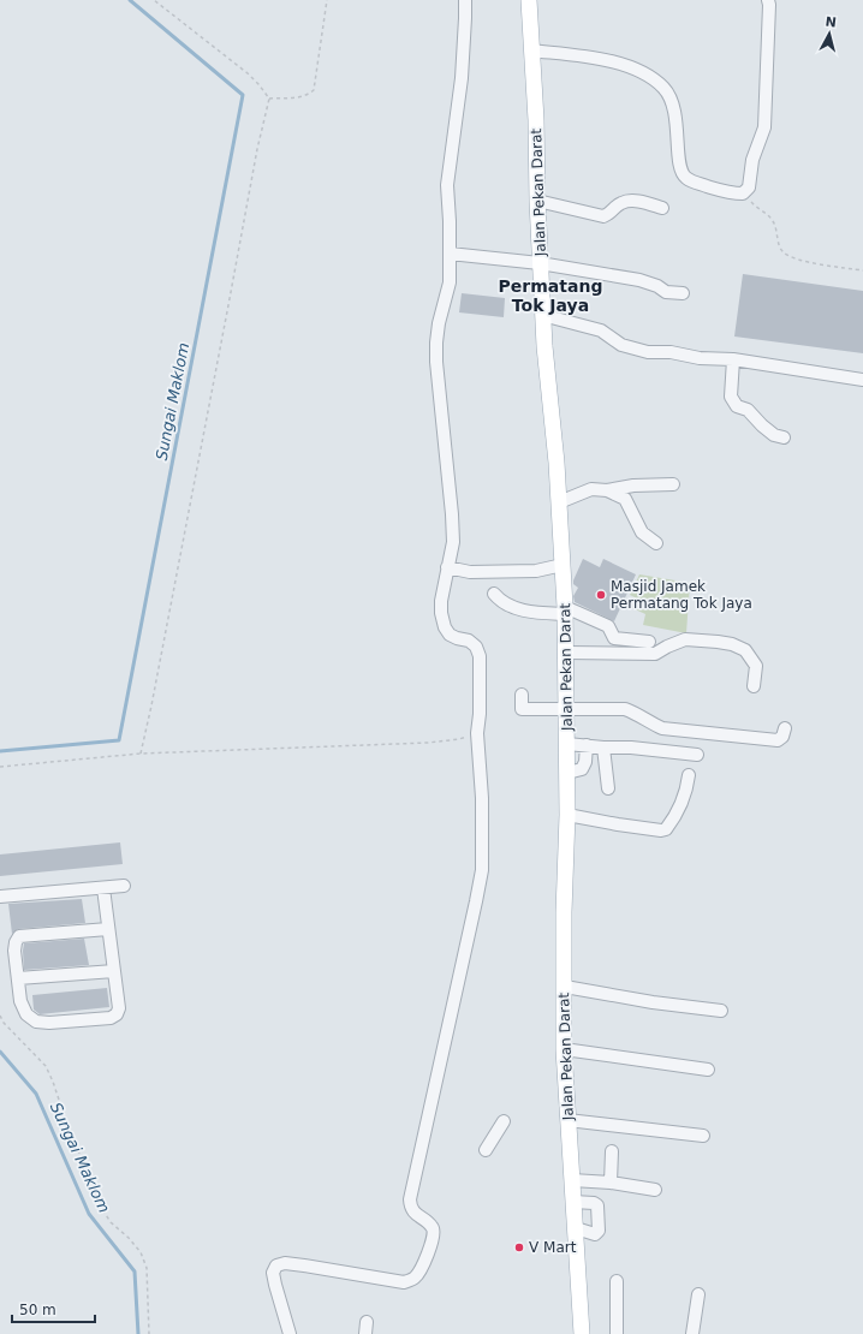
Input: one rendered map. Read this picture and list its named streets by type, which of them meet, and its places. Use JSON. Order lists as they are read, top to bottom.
{
  "streets": {
    "main road": ["Jalan Pekan Darat"]
  },
  "districts": ["Permatang Tok Jaya"],
  "water": ["Sungai Maklom"],
  "places": ["Masjid Jamek Permatang Tok Jaya", "V Mart"],
  "scale_bar": "50 m",
  "north": "top"
}
